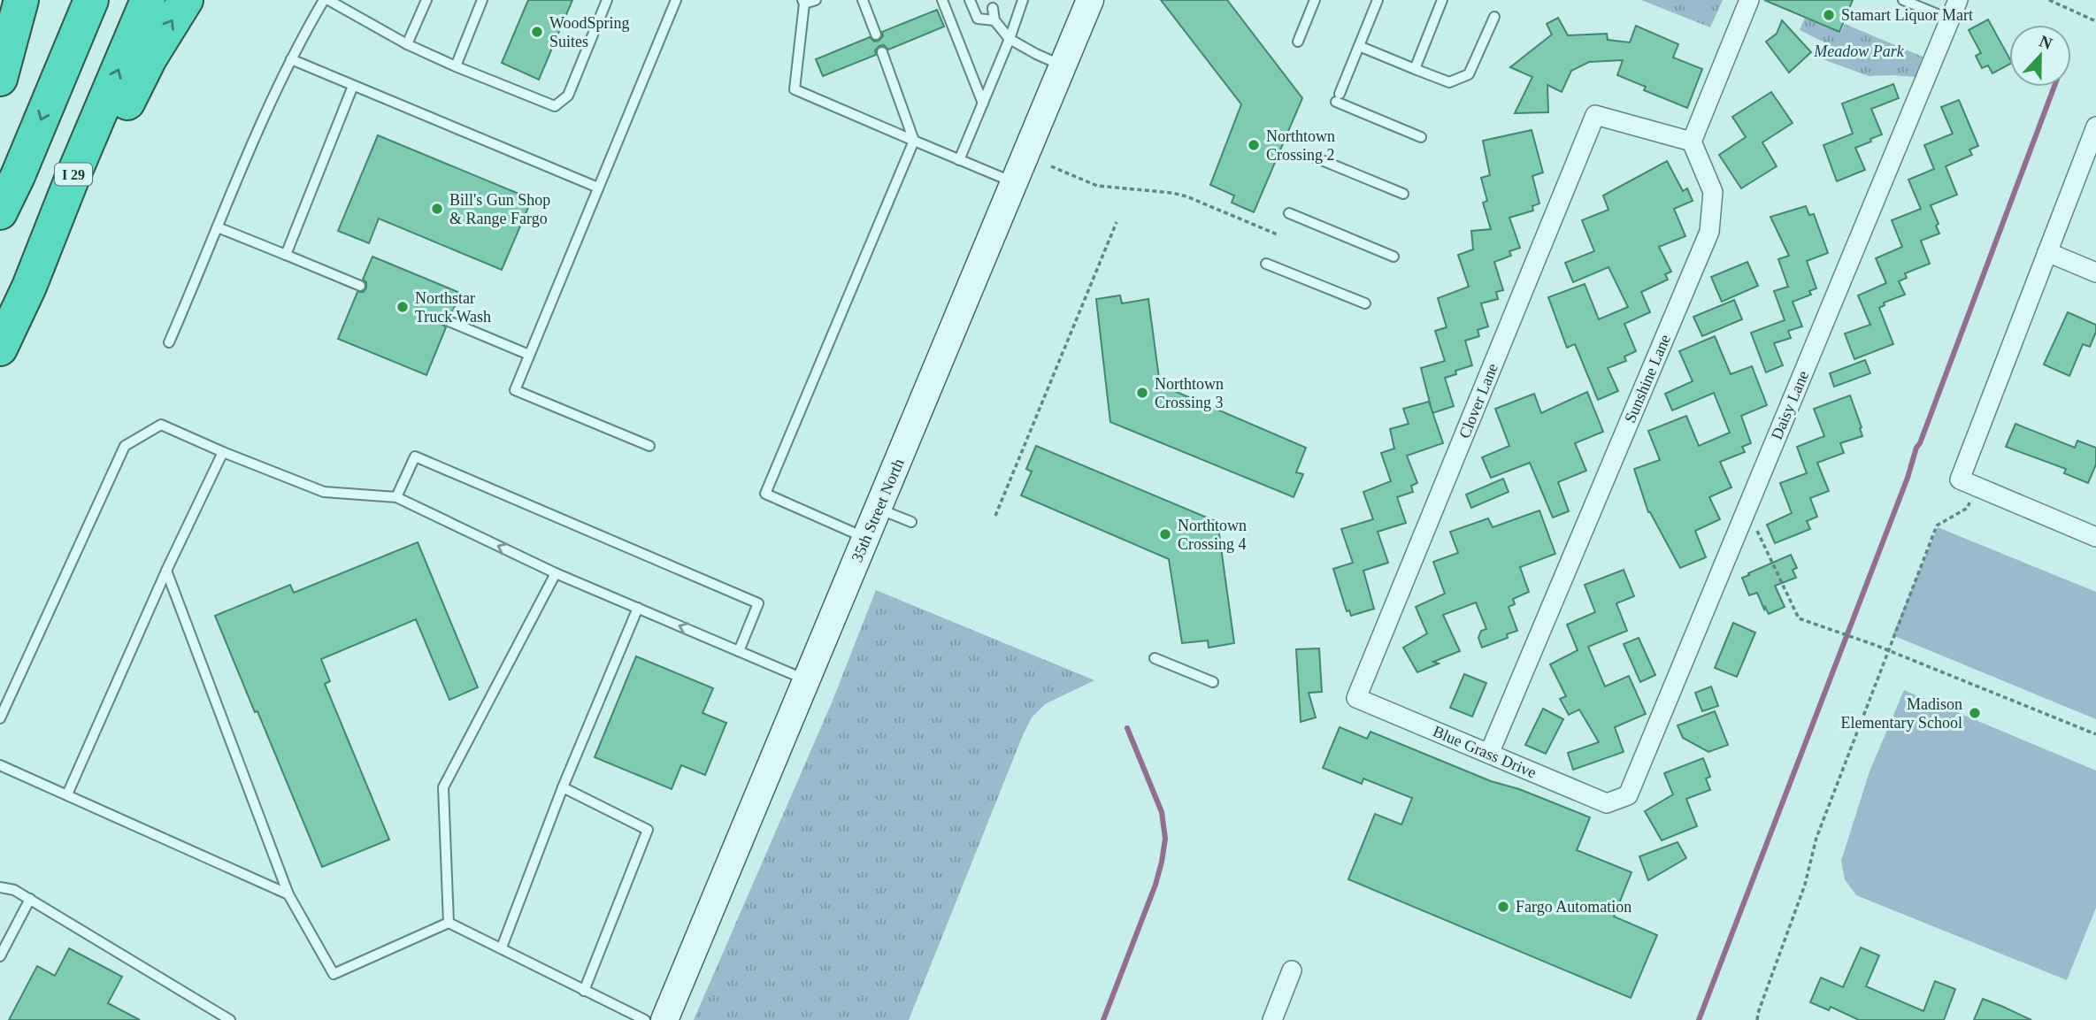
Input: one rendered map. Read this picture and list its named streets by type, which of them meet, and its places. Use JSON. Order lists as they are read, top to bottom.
{
  "streets": {
    "highway": ["I 29"],
    "street": [
      "Sunshine Lane",
      "Clover Lane",
      "Daisy Lane",
      "35th Street North",
      "Blue Grass Drive"
    ]
  },
  "crossings": [
    ["Sunshine Lane", "Clover Lane"],
    ["Sunshine Lane", "Blue Grass Drive"],
    ["Clover Lane", "Blue Grass Drive"],
    ["Daisy Lane", "Blue Grass Drive"]
  ],
  "parks": ["Meadow Park"],
  "places": [
    "Stamart Liquor Mart",
    "WoodSpring Suites",
    "Northtown Crossing 2",
    "Bill's Gun Shop & Range Fargo",
    "Northstar Truck Wash",
    "Northtown Crossing 3",
    "Northtown Crossing 4",
    "Madison Elementary School",
    "Fargo Automation"
  ],
  "north": "top"
}
